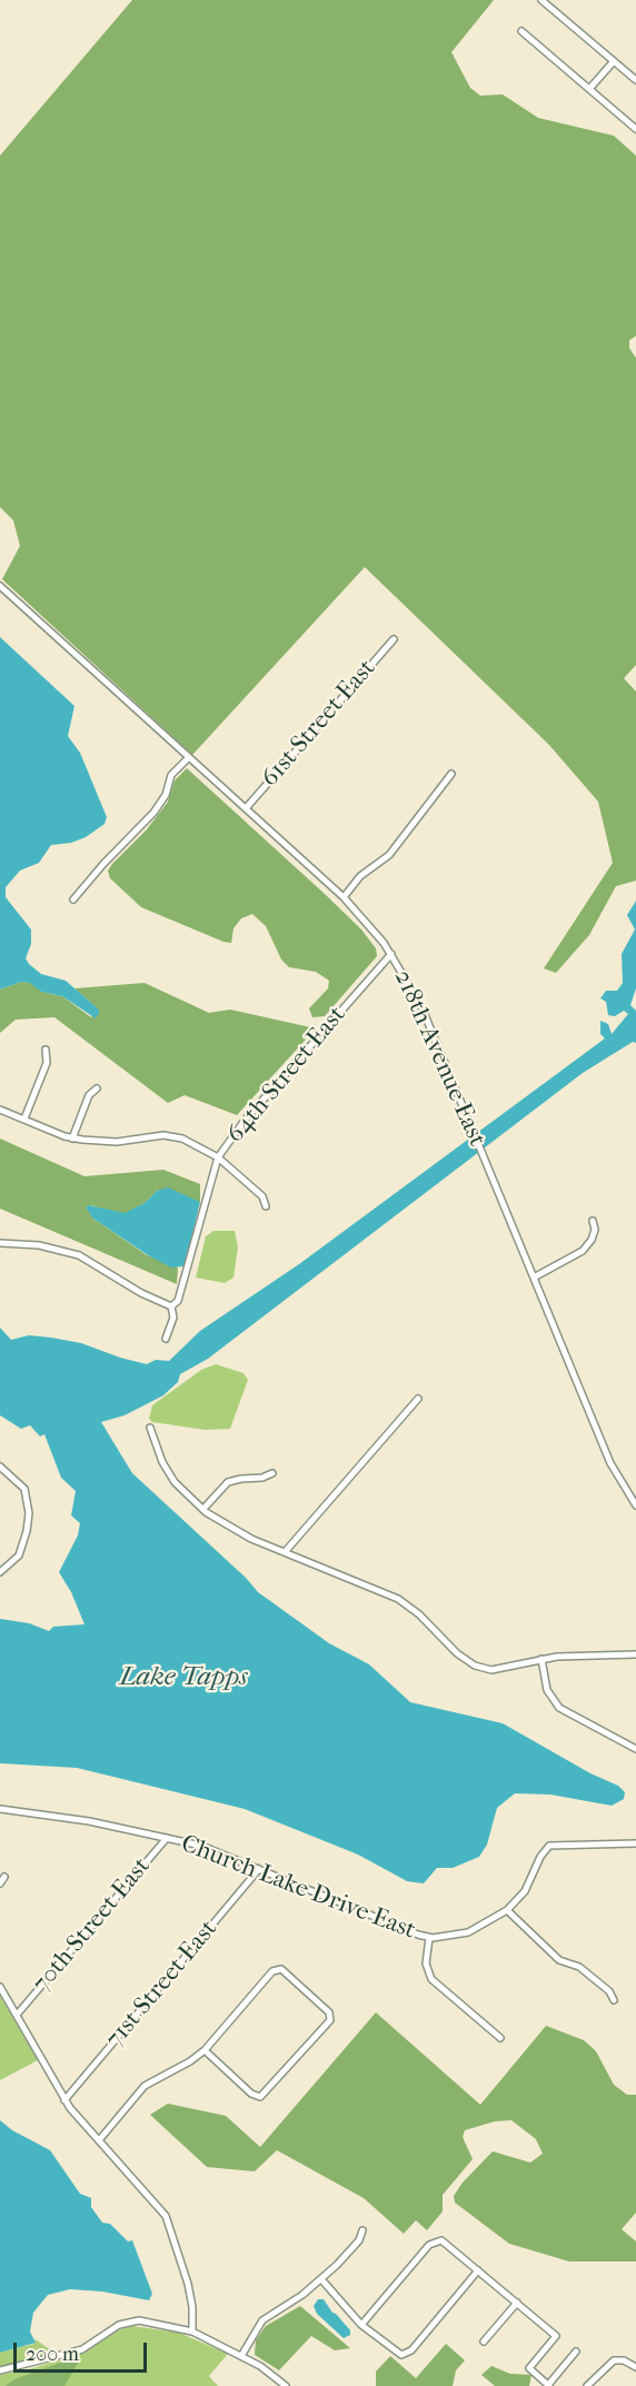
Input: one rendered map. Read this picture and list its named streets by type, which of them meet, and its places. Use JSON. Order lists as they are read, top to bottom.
{
  "streets": {
    "street": [
      "61st Street East",
      "218th Avenue East",
      "64th Street East",
      "Church Lake Drive East",
      "70th Street East",
      "71st Street East"
    ]
  },
  "crossings": [
    ["61st Street East", "218th Avenue East"],
    ["218th Avenue East", "64th Street East"],
    ["Church Lake Drive East", "70th Street East"],
    ["Church Lake Drive East", "71st Street East"]
  ],
  "water": ["Lake Tapps"],
  "scale_bar": "200 m"
}
